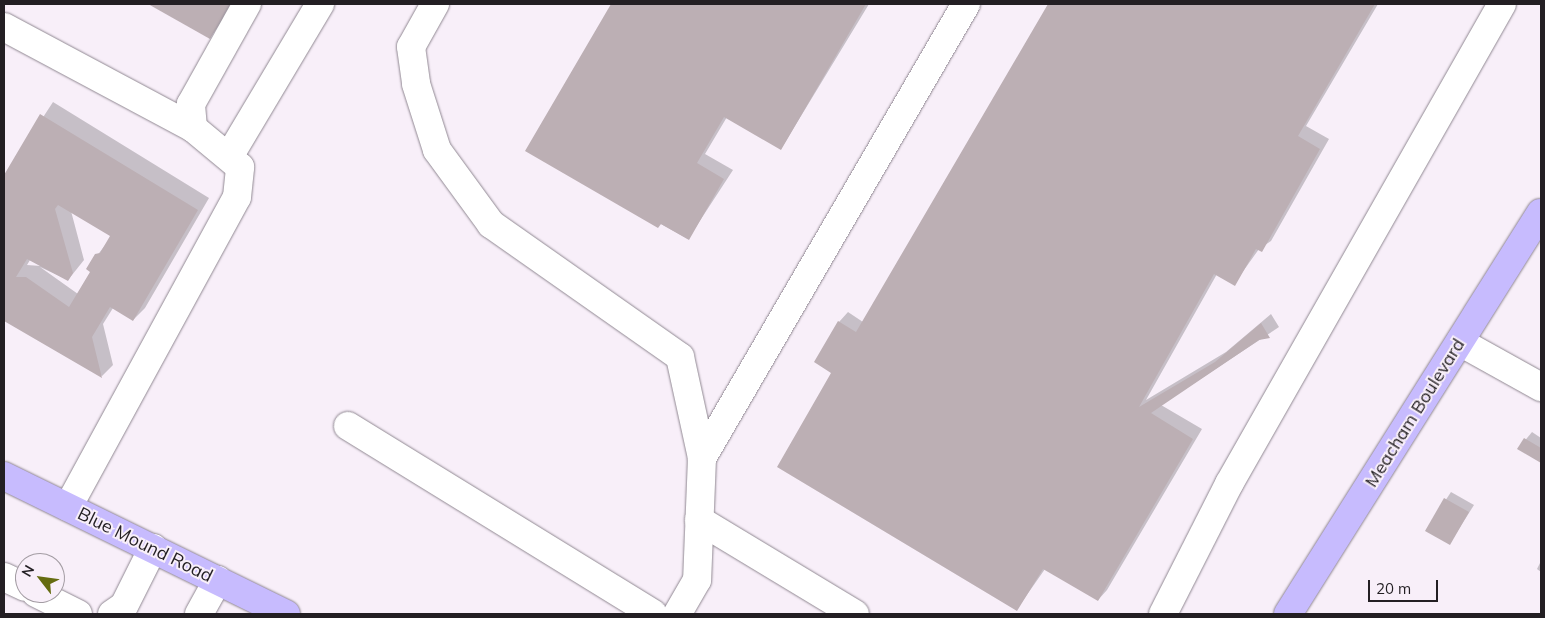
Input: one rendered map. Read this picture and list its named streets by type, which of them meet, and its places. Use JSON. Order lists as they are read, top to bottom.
{
  "streets": {
    "main road": ["Meacham Boulevard", "Blue Mound Road"]
  },
  "scale_bar": "20 m",
  "north": "top left"
}
